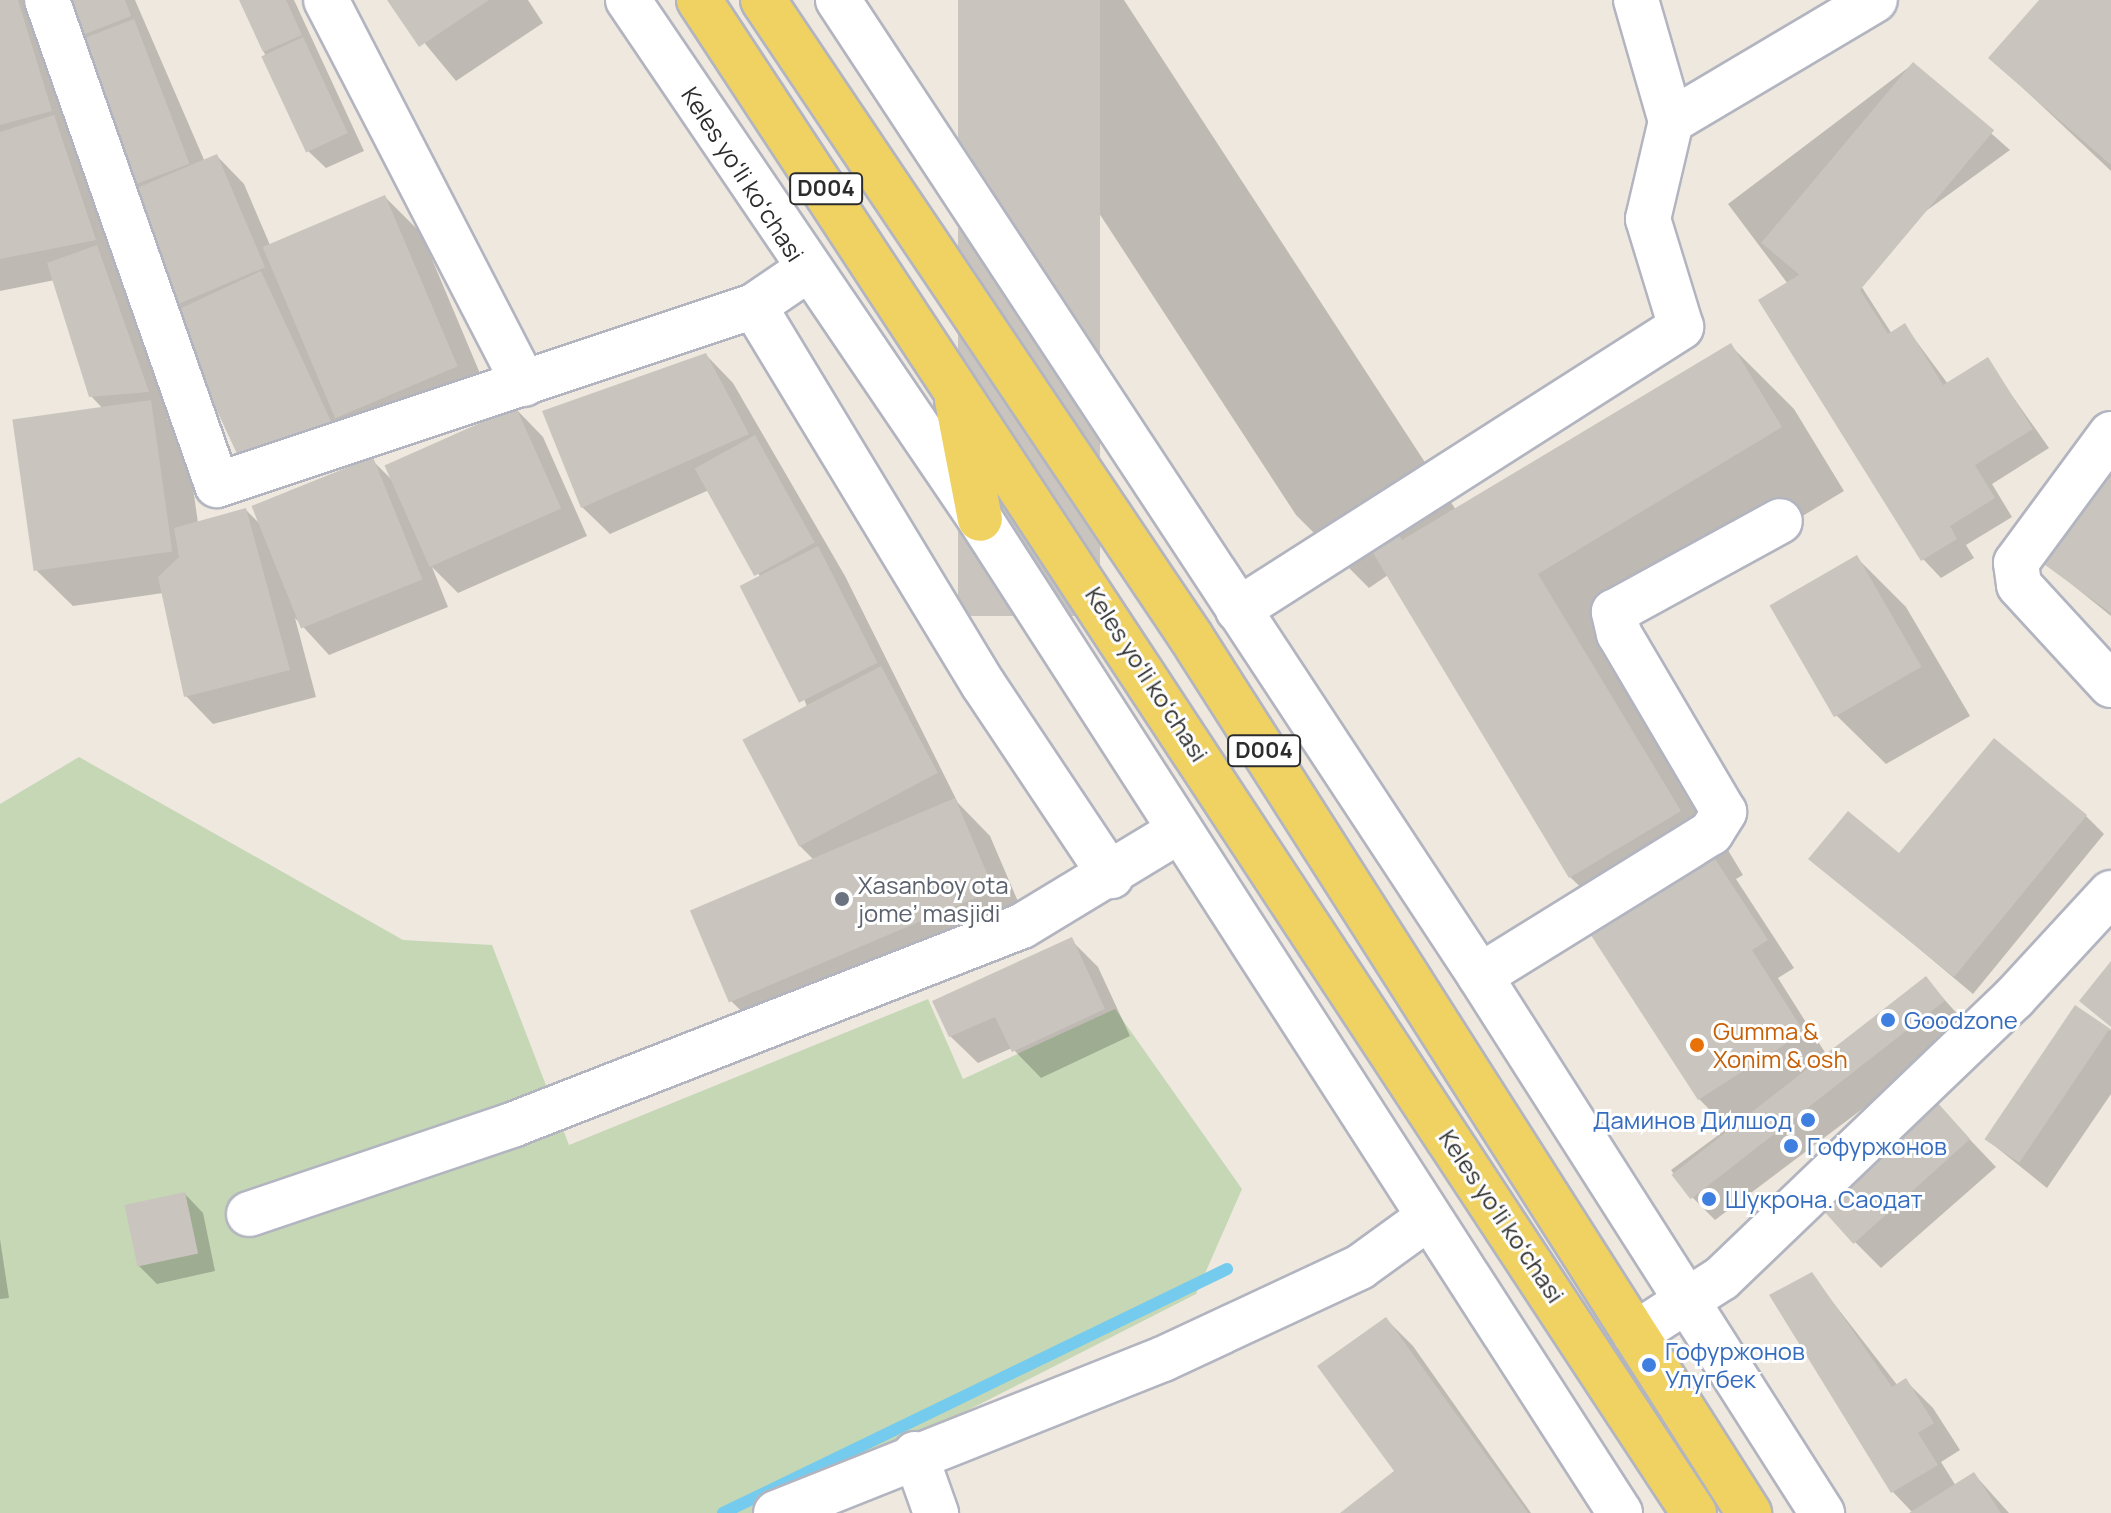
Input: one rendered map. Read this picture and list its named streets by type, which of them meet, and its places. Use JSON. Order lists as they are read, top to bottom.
{
  "streets": {
    "main road": ["Keles yoʻli koʻchasi", "D004"]
  },
  "places": [
    "Xasanboy ota jome’ masjidi",
    "Goodzone",
    "Gumma & Xonim & osh",
    "Даминов Дилшод",
    "Гофуржонов",
    "Шукрона. Саодат",
    "Гофуржонов Улугбек"
  ]
}
